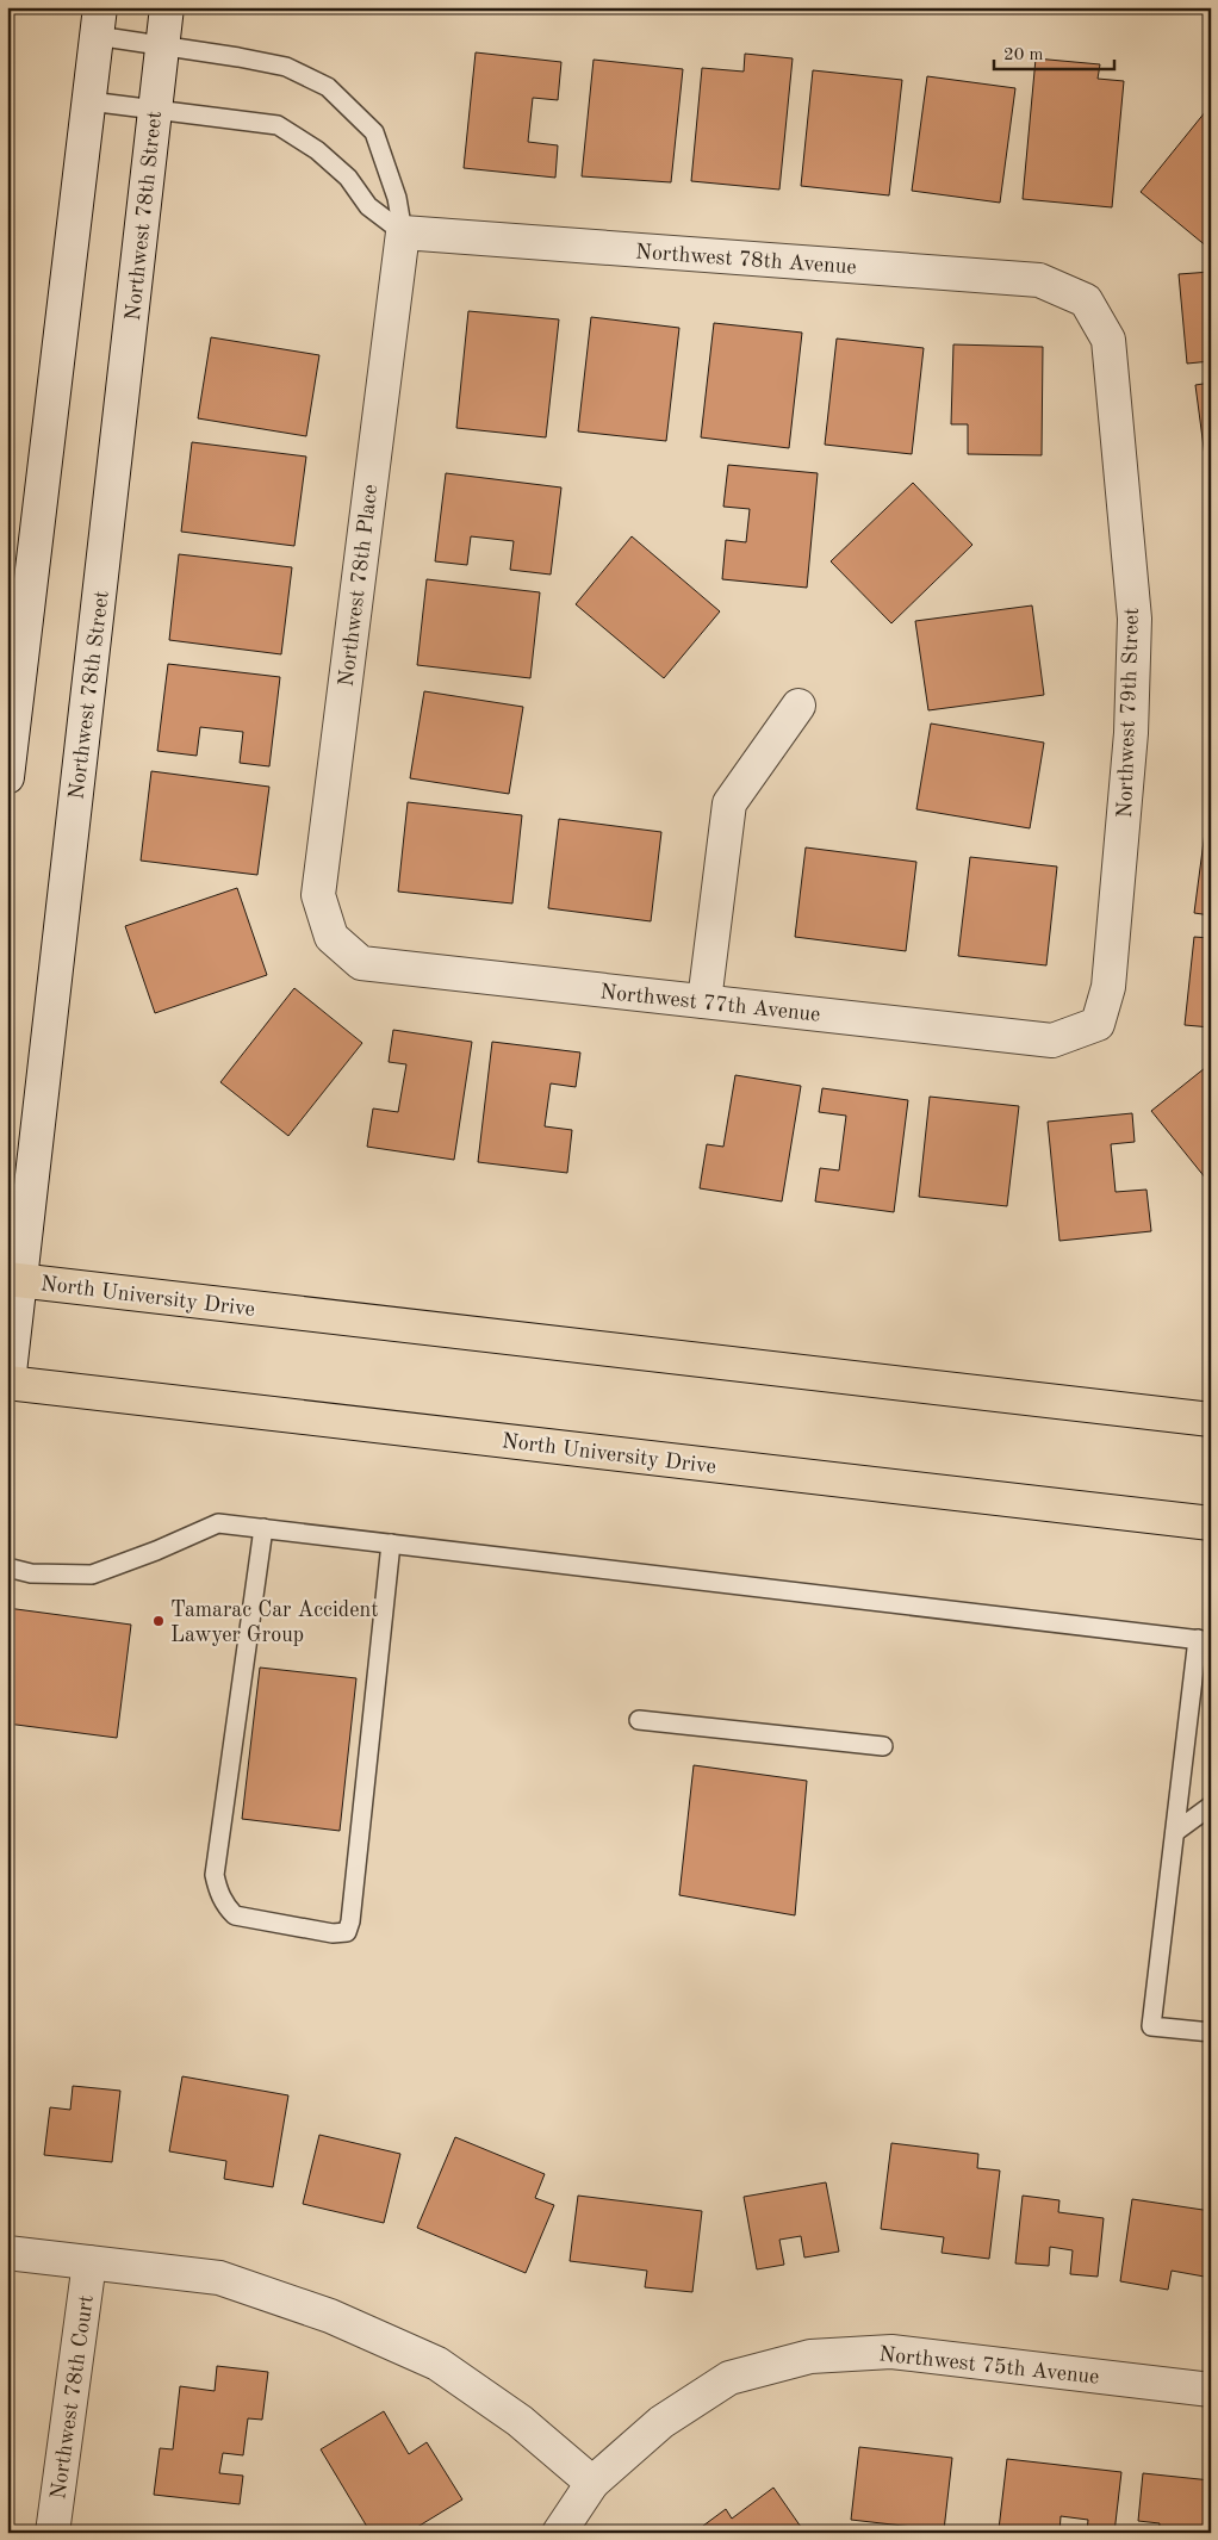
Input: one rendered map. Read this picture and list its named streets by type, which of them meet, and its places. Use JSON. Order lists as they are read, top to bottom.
{
  "streets": {
    "main road": ["North University Drive"],
    "street": [
      "Northwest 78th Street",
      "Northwest 78th Avenue",
      "Northwest 78th Place",
      "Northwest 79th Street",
      "Northwest 77th Avenue",
      "Northwest 75th Avenue",
      "Northwest 78th Court"
    ]
  },
  "crossings": [
    ["Northwest 78th Street", "North University Drive"],
    ["Northwest 78th Avenue", "Northwest 78th Place"],
    ["Northwest 78th Avenue", "Northwest 79th Street"],
    ["Northwest 78th Place", "Northwest 77th Avenue"],
    ["Northwest 79th Street", "Northwest 77th Avenue"]
  ],
  "places": ["Tamarac Car Accident Lawyer Group"],
  "scale_bar": "20 m"
}
